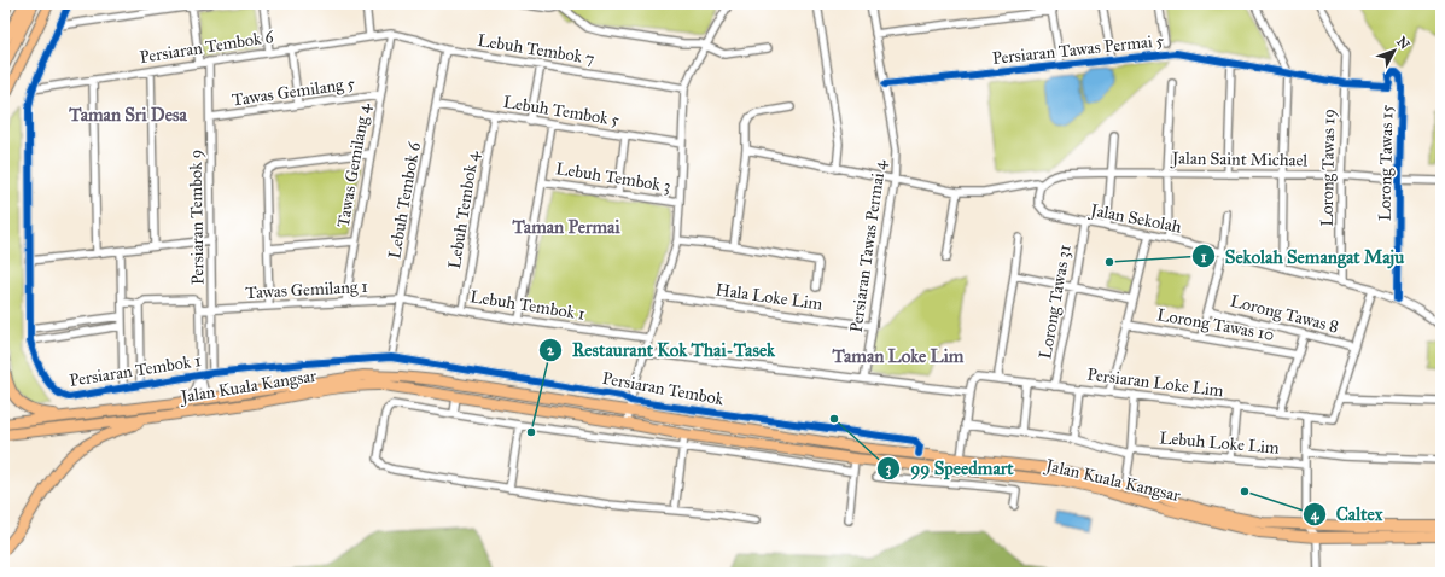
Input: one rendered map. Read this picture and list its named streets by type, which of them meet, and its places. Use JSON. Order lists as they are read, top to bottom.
{
  "streets": {
    "highway": ["Jalan Kuala Kangsar"],
    "street": [
      "Persiaran Tembok 6",
      "Lebuh Tembok 7",
      "Persiaran Tawas Permai 5",
      "Tawas Gemilang 5",
      "Lebuh Tembok 5",
      "Jalan Saint Michael",
      "Lorong Tawas 15",
      "Tawas Gemilang 4",
      "Lorong Tawas 19",
      "Lebuh Tembok 3",
      "Lebuh Tembok 6",
      "Lebuh Tembok 4",
      "Persiaran Tembok 9",
      "Jalan Sekolah",
      "Persiaran Tawas Permai 4",
      "Tawas Gemilang 1",
      "Hala Loke Lim",
      "Lorong Tawas 31",
      "Lebuh Tembok 1",
      "Lorong Tawas 8",
      "Lorong Tawas 10",
      "Persiaran Tembok 1",
      "Persiaran Loke Lim",
      "Persiaran Tembok",
      "Lebuh Loke Lim"
    ]
  },
  "crossings": [
    ["Persiaran Tembok 6", "Lebuh Tembok 7"],
    ["Persiaran Tembok 6", "Tawas Gemilang 4"],
    ["Persiaran Tembok 6", "Persiaran Tembok 9"],
    ["Persiaran Tembok 6", "Persiaran Tembok 1"],
    ["Lebuh Tembok 7", "Tawas Gemilang 4"],
    ["Lebuh Tembok 7", "Lebuh Tembok 6"],
    ["Persiaran Tawas Permai 5", "Lorong Tawas 15"],
    ["Persiaran Tawas Permai 5", "Lorong Tawas 19"],
    ["Persiaran Tawas Permai 5", "Persiaran Tawas Permai 4"],
    ["Tawas Gemilang 5", "Tawas Gemilang 4"],
    ["Tawas Gemilang 5", "Persiaran Tembok 9"],
    ["Lebuh Tembok 5", "Lebuh Tembok 6"],
    ["Lebuh Tembok 5", "Lebuh Tembok 4"],
    ["Jalan Saint Michael", "Lorong Tawas 15"],
    ["Jalan Saint Michael", "Lorong Tawas 19"],
    ["Jalan Saint Michael", "Jalan Sekolah"],
    ["Jalan Saint Michael", "Persiaran Tawas Permai 4"],
    ["Lorong Tawas 15", "Jalan Sekolah"],
    ["Tawas Gemilang 4", "Tawas Gemilang 1"],
    ["Lorong Tawas 19", "Jalan Sekolah"],
    ["Lebuh Tembok 6", "Tawas Gemilang 1"],
    ["Lebuh Tembok 6", "Lebuh Tembok 1"],
    ["Lebuh Tembok 6", "Persiaran Tembok 1"],
    ["Lebuh Tembok 6", "Persiaran Tembok"],
    ["Lebuh Tembok 4", "Lebuh Tembok 1"],
    ["Persiaran Tembok 9", "Tawas Gemilang 1"],
    ["Persiaran Tembok 9", "Persiaran Tembok 1"],
    ["Jalan Sekolah", "Lorong Tawas 31"],
    ["Persiaran Tawas Permai 4", "Hala Loke Lim"],
    ["Tawas Gemilang 1", "Lebuh Tembok 1"],
    ["Lorong Tawas 31", "Persiaran Loke Lim"],
    ["Persiaran Tembok 1", "Persiaran Tembok"],
    ["Jalan Kuala Kangsar", "Persiaran Tembok"]
  ],
  "districts": ["Taman Sri Desa", "Taman Permai", "Taman Loke Lim"],
  "places": [
    "Sekolah Semangat Maju",
    "99 Speedmart",
    "Restaurant Kok Thai-Tasek",
    "Caltex"
  ],
  "north": "top right"
}
